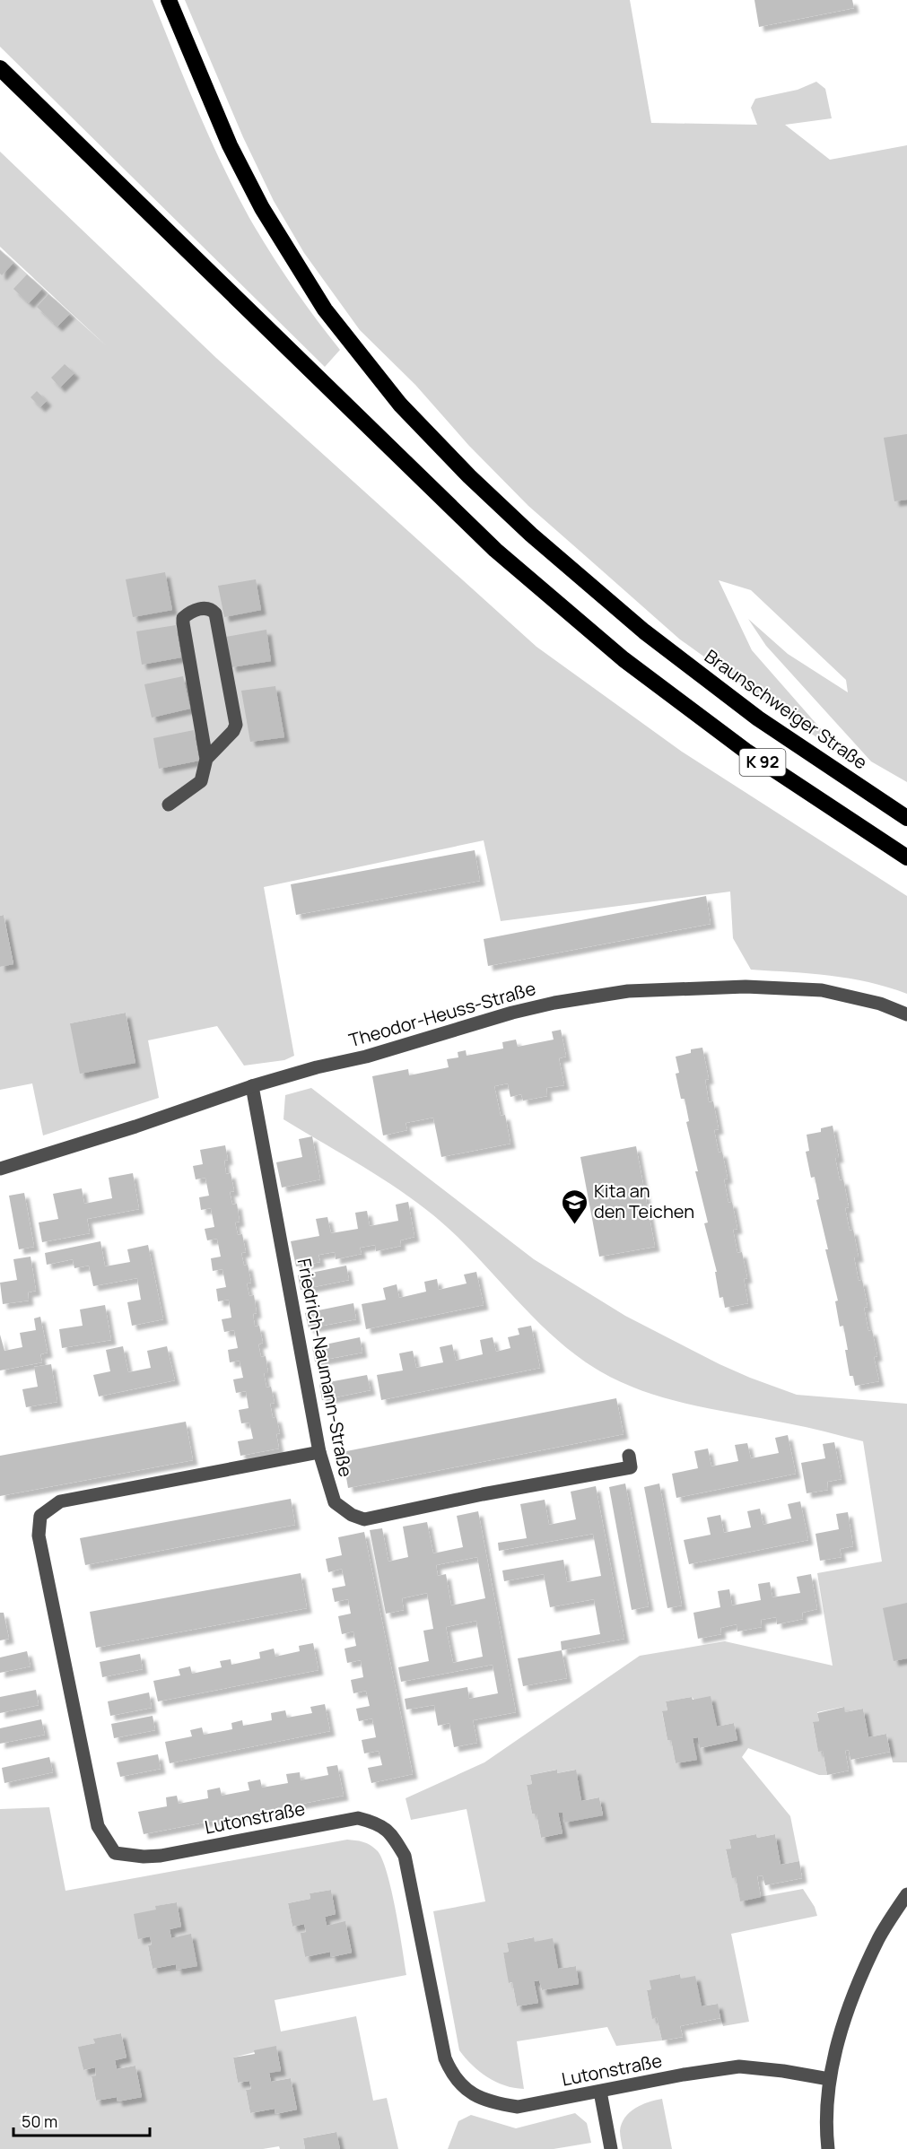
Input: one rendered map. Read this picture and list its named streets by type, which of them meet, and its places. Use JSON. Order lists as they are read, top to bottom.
{
  "streets": {
    "highway": ["Braunschweiger Straße", "K 92"],
    "street": ["Theodor-Heuss-Straße", "Friedrich-Naumann-Straße", "Lutonstraße"]
  },
  "crossings": [
    ["Theodor-Heuss-Straße", "Friedrich-Naumann-Straße"],
    ["Friedrich-Naumann-Straße", "Lutonstraße"]
  ],
  "places": {
    "school or university": ["Kita an den Teichen"]
  },
  "scale_bar": "50 m"
}
